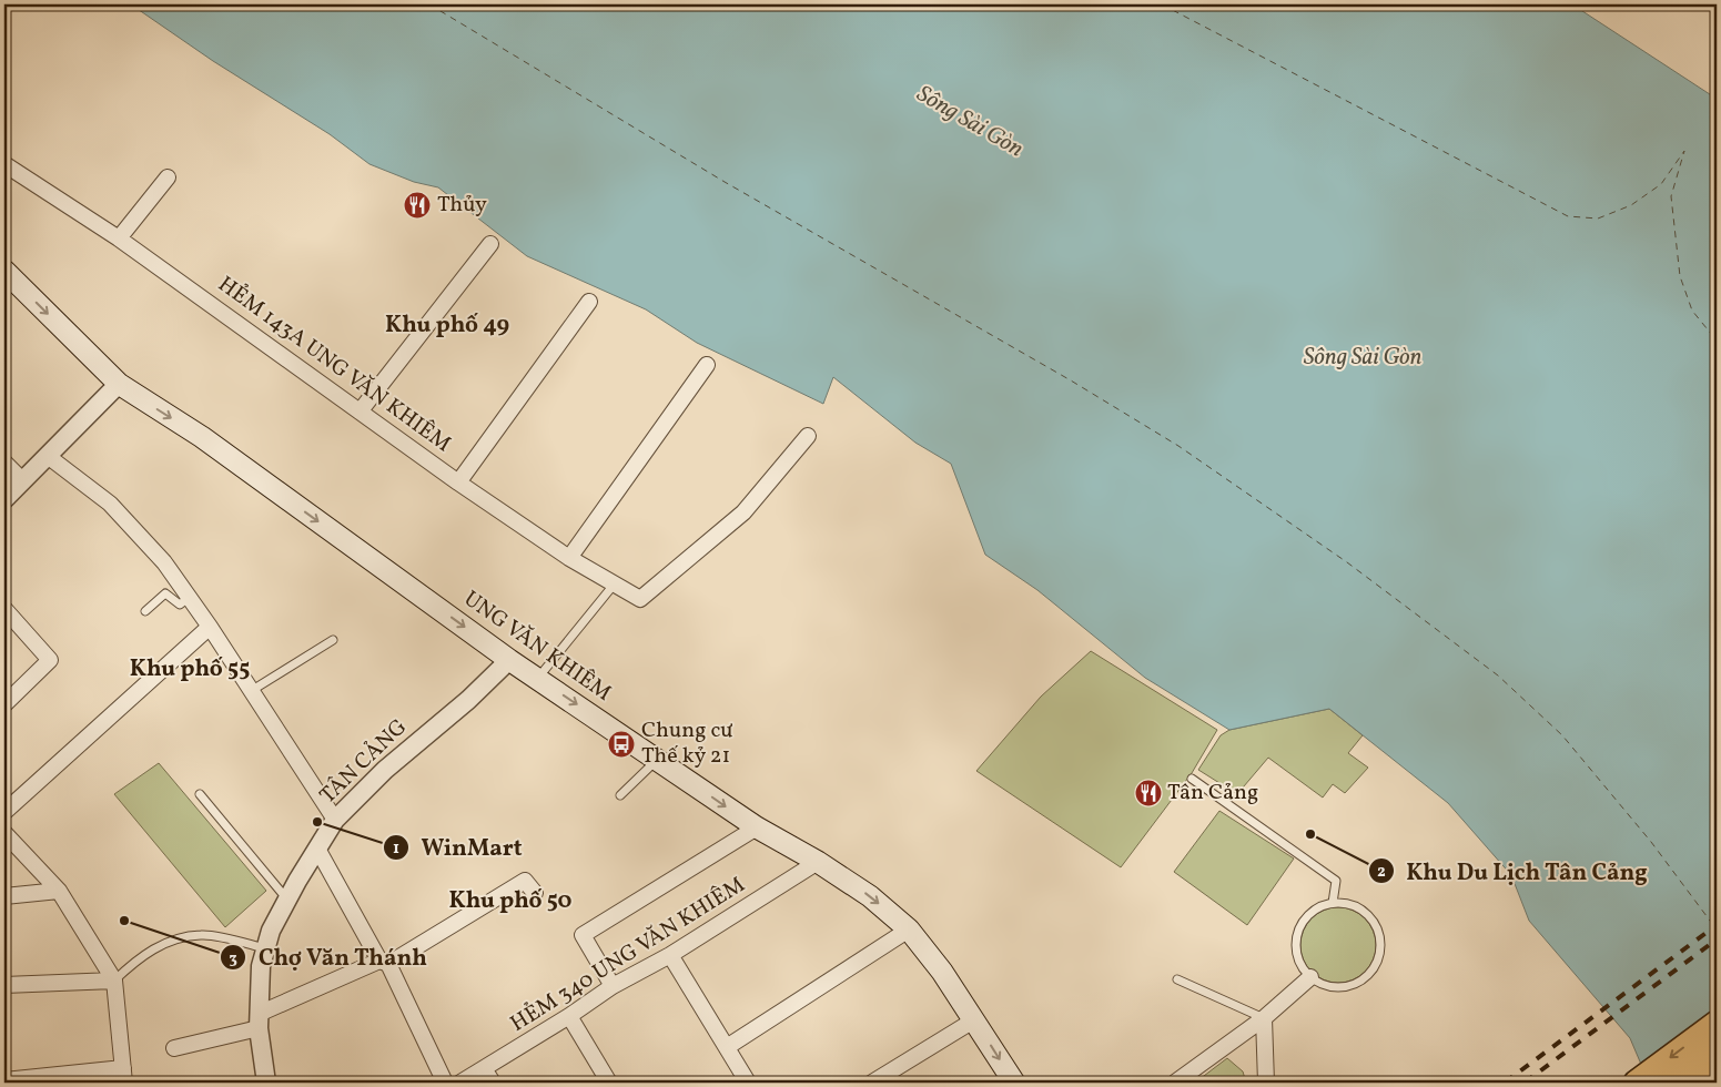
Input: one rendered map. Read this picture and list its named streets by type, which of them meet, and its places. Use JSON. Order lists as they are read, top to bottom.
{
  "streets": {
    "main road": ["UNG VĂN KHIÊM"],
    "street": ["HẺM 143A UNG VĂN KHIÊM", "TÂN CẢNG", "HẺM 340 UNG VĂN KHIÊM"]
  },
  "crossings": [
    ["UNG VĂN KHIÊM", "TÂN CẢNG"],
    ["UNG VĂN KHIÊM", "HẺM 340 UNG VĂN KHIÊM"]
  ],
  "one_way": ["UNG VĂN KHIÊM"],
  "districts": ["Khu phố 49", "Khu phố 55", "Khu phố 50"],
  "water": ["Sông Sài Gòn"],
  "places": {
    "restaurant": ["Thủy", "Tân Cảng"],
    "bus stop": ["Chung cư Thế kỷ 21"],
    "other": ["WinMart", "Khu Du Lịch Tân Cảng", "Chợ Văn Thánh"]
  }
}
